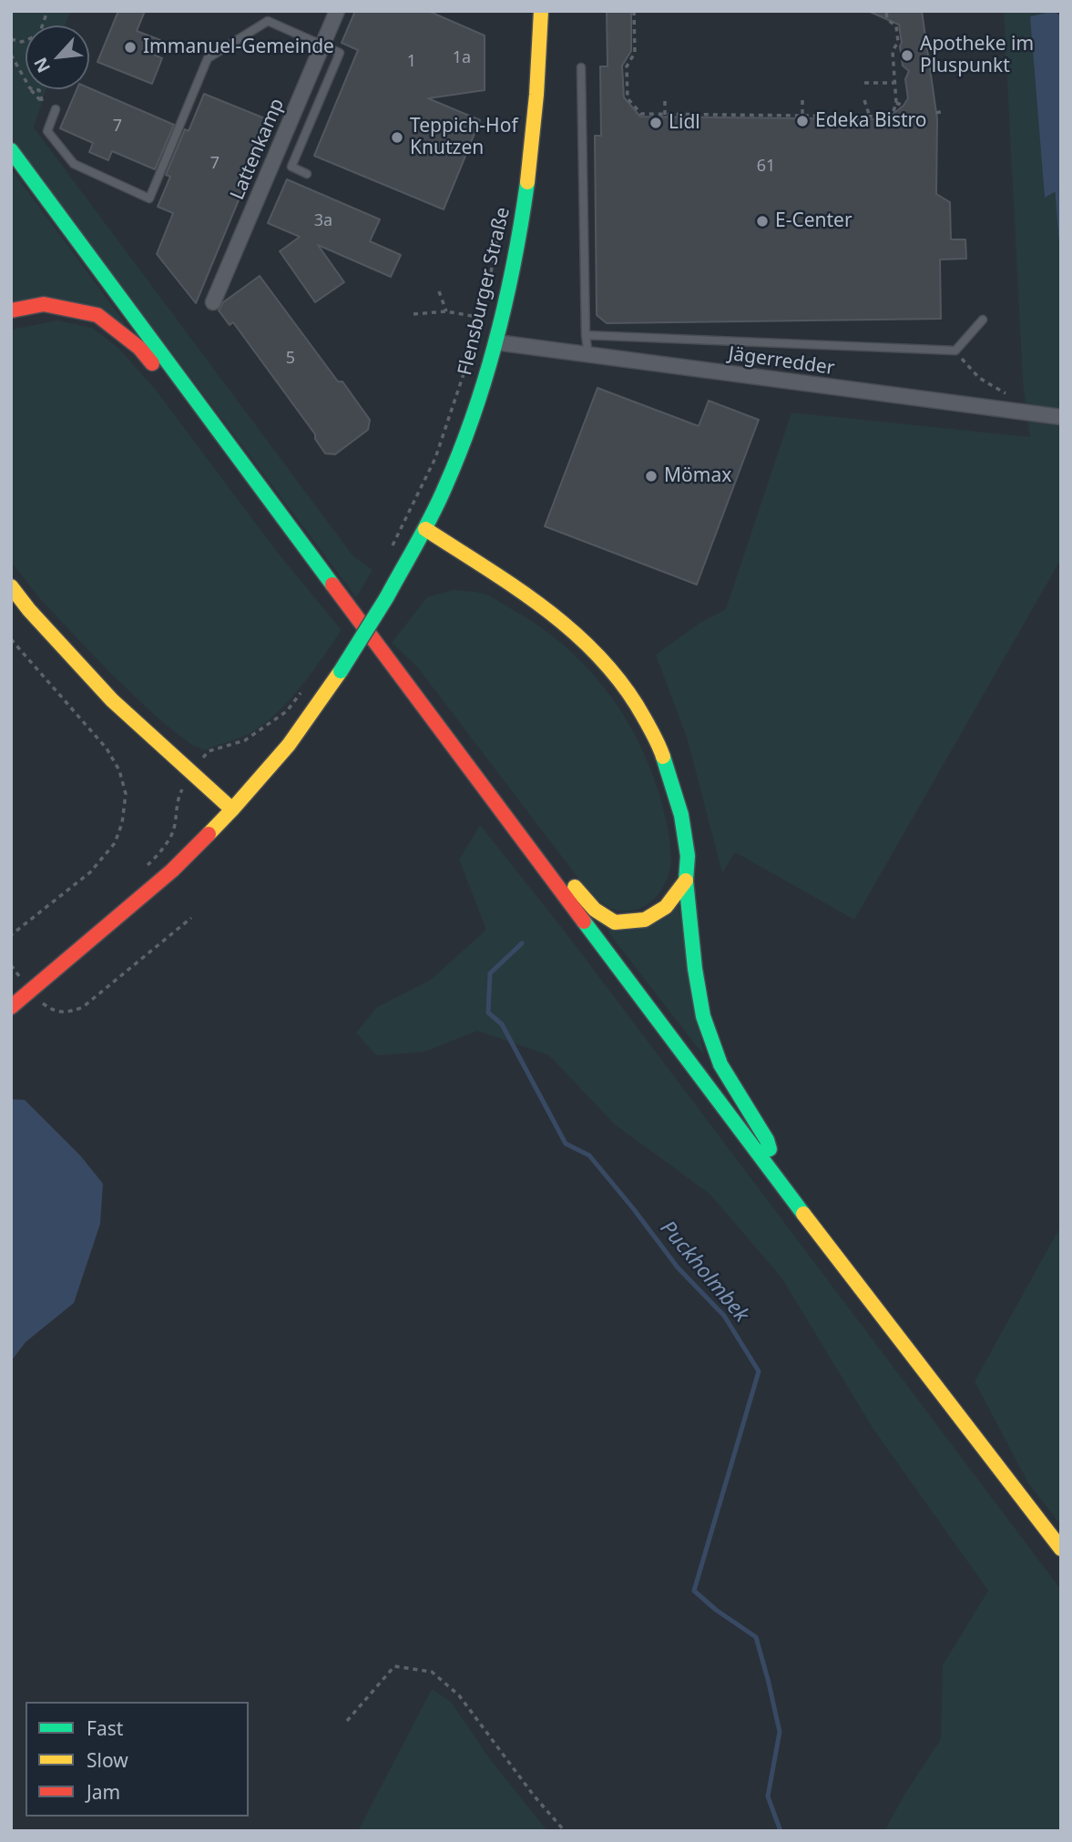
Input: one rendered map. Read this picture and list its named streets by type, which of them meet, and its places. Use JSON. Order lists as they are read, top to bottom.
{
  "streets": {
    "main road": ["Flensburger Straße"],
    "street": ["Lattenkamp", "Jägerredder"]
  },
  "crossings": [
    ["Flensburger Straße", "Jägerredder"]
  ],
  "water": ["Puckholmbek"],
  "places": [
    "Immanuel-Gemeinde",
    "Apotheke im Pluspunkt",
    "Edeka Bistro",
    "Lidl",
    "Teppich-Hof Knutzen",
    "E-Center",
    "Mömax"
  ],
  "house_numbers": [
    "1a",
    "1",
    "7",
    "7",
    "61",
    "3a",
    "5"
  ],
  "legend": ["Fast", "Slow", "Jam"],
  "north": "bottom left"
}
